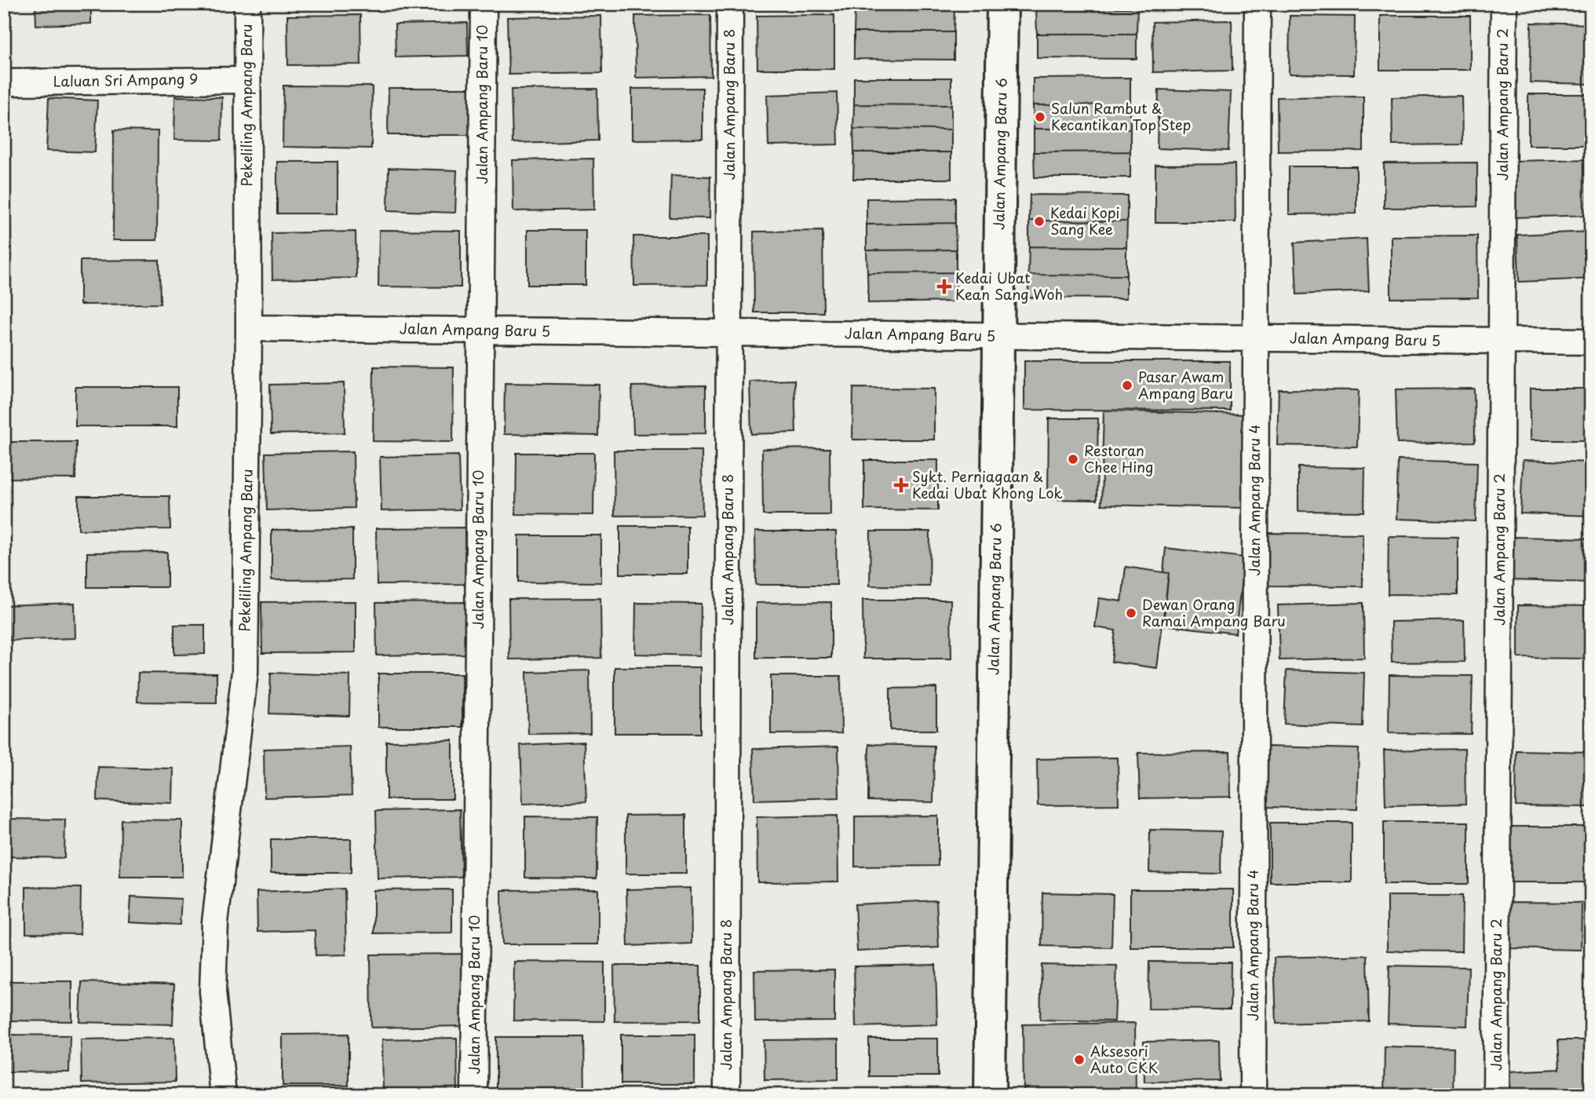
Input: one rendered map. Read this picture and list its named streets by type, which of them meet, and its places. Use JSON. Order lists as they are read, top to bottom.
{
  "streets": {
    "main road": ["Jalan Ampang Baru 6"],
    "street": [
      "Laluan Sri Ampang 9",
      "Jalan Ampang Baru 10",
      "Jalan Ampang Baru 8",
      "Jalan Ampang Baru 2",
      "Pekeliling Ampang Baru",
      "Jalan Ampang Baru 5",
      "Jalan Ampang Baru 4"
    ]
  },
  "crossings": [
    ["Laluan Sri Ampang 9", "Pekeliling Ampang Baru"],
    ["Jalan Ampang Baru 10", "Jalan Ampang Baru 5"],
    ["Jalan Ampang Baru 8", "Jalan Ampang Baru 5"],
    ["Jalan Ampang Baru 2", "Jalan Ampang Baru 5"],
    ["Pekeliling Ampang Baru", "Jalan Ampang Baru 5"],
    ["Jalan Ampang Baru 6", "Jalan Ampang Baru 5"],
    ["Jalan Ampang Baru 5", "Jalan Ampang Baru 4"]
  ],
  "places": {
    "other": [
      "Salun Rambut & Kecantikan Top Step",
      "Kedai Kopi Sang Kee",
      "Pasar Awam Ampang Baru",
      "Restoran Chee Hing",
      "Dewan Orang Ramai Ampang Baru",
      "Aksesori Auto CKK"
    ],
    "health": ["Kedai Ubat Kean Sang Woh", "Sykt. Perniagaan & Kedai Ubat Khong Lok"]
  }
}
